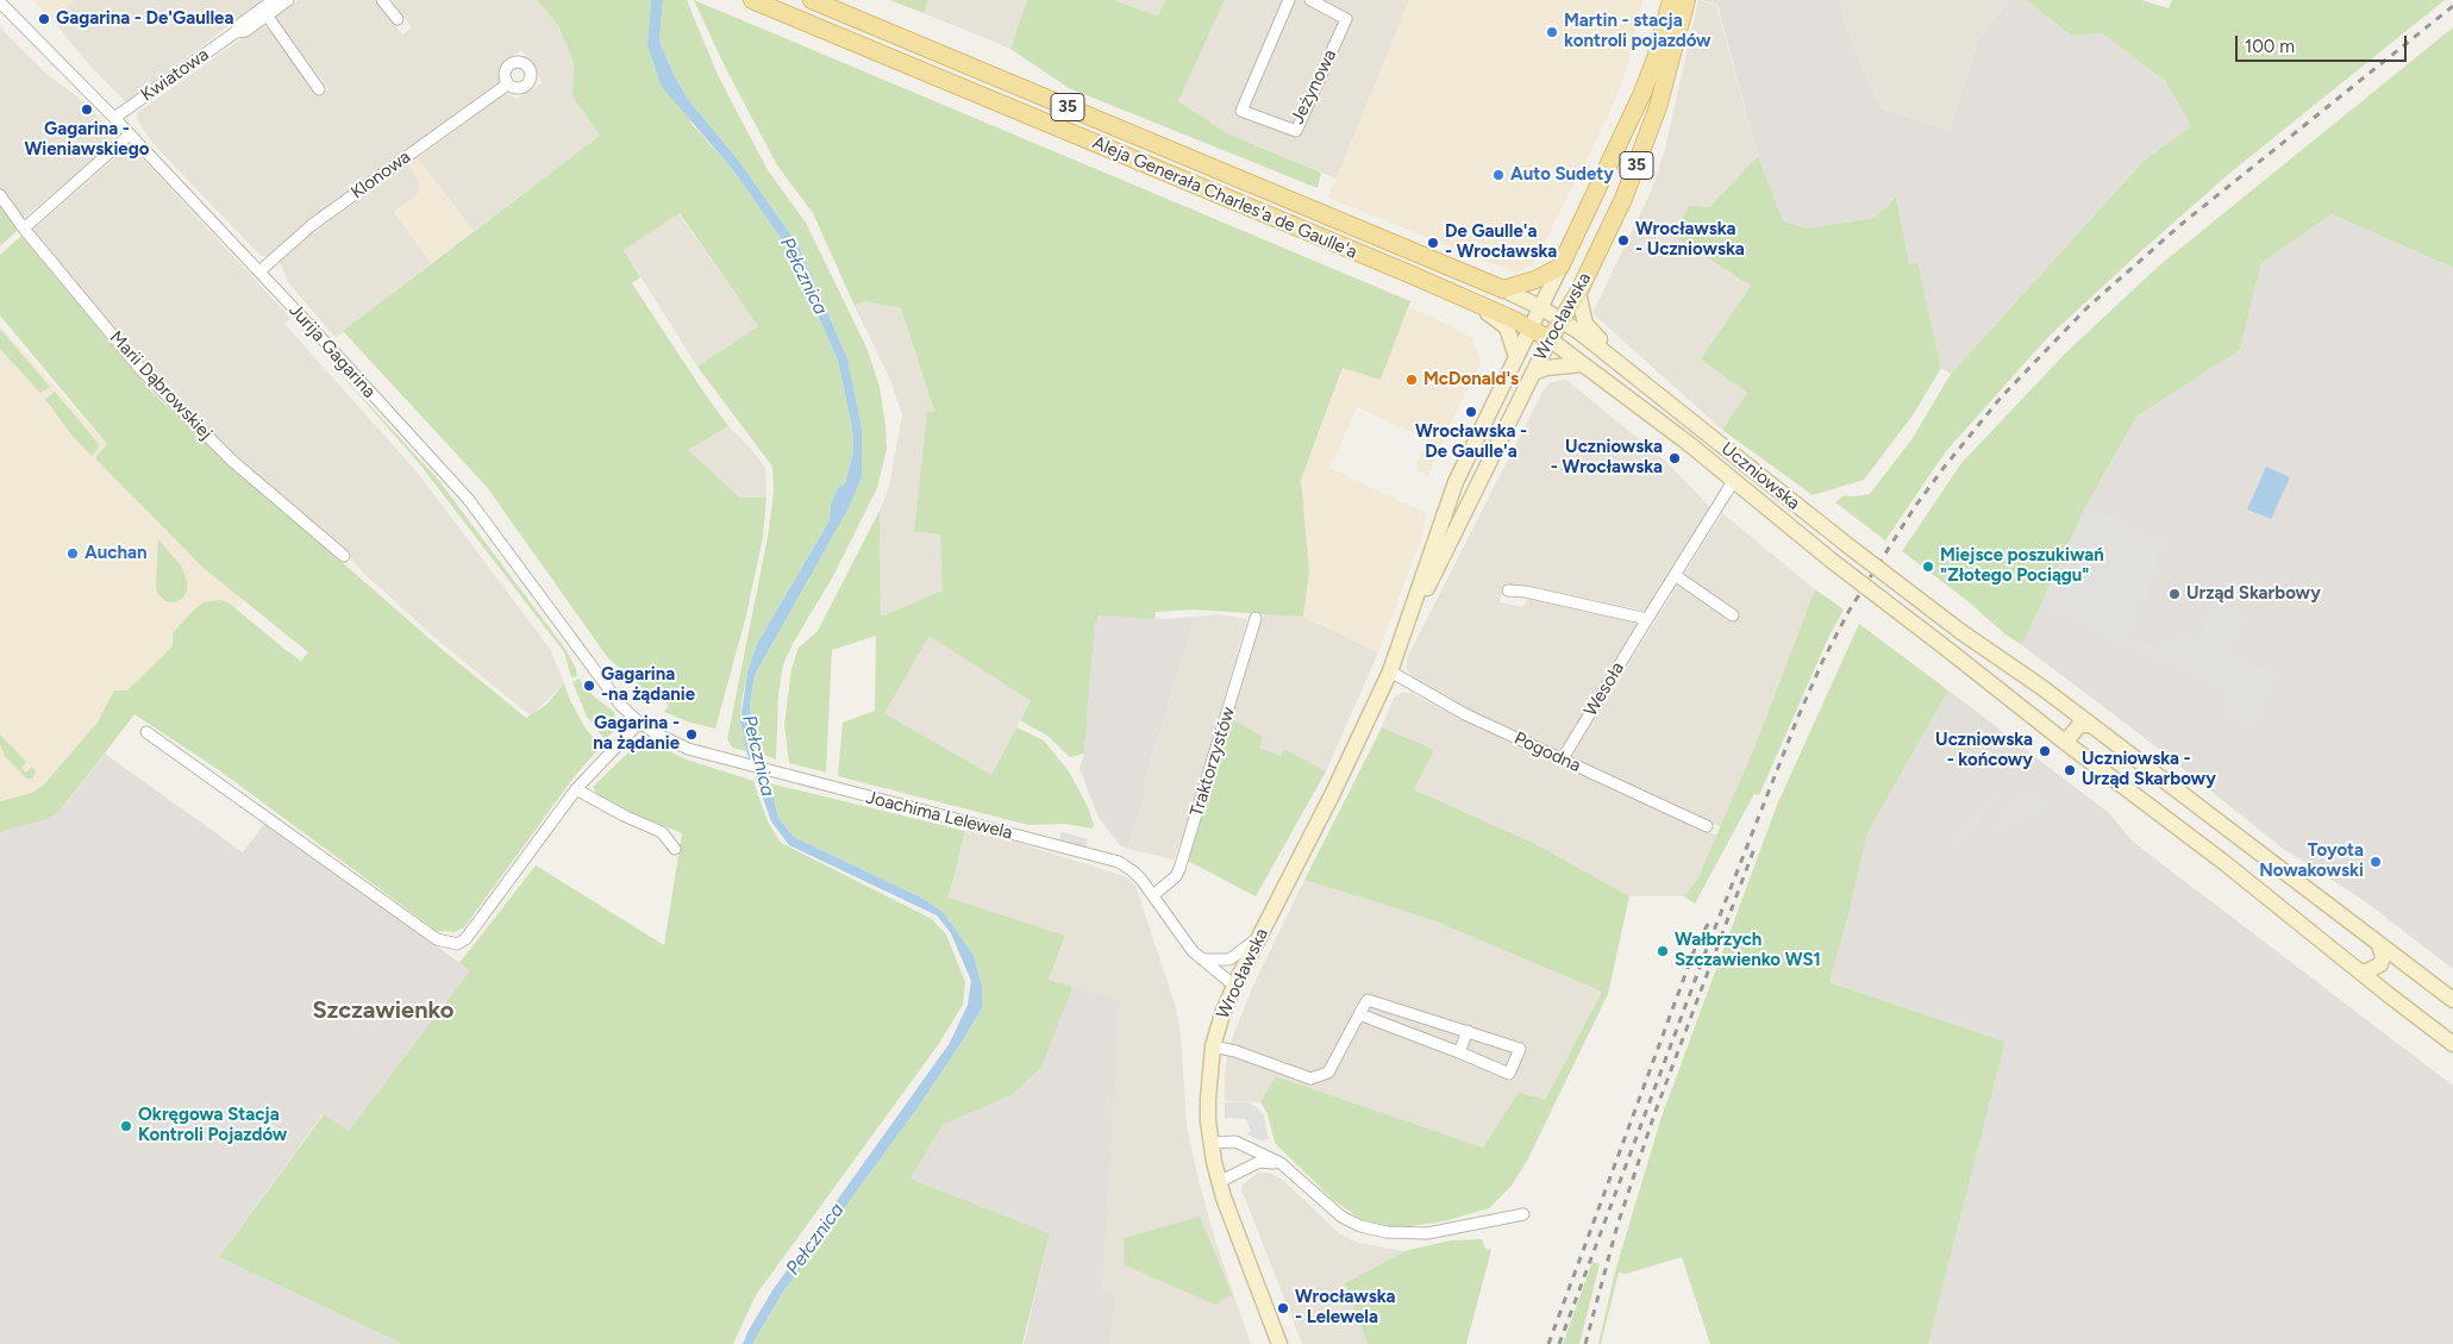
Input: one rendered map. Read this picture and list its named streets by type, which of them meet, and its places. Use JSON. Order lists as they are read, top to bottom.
{
  "streets": {
    "main road": [
      "35",
      "Aleja Generała Charles'a de Gaulle'a",
      "Wrocławska",
      "Uczniowska"
    ],
    "street": [
      "Kwiatowa",
      "Jeżynowa",
      "Klonowa",
      "Jurija Gagarina",
      "Marii Dąbrowskiej",
      "Wesoła",
      "Pogodna",
      "Traktorzystów",
      "Joachima Lelewela"
    ]
  },
  "crossings": [
    ["Kwiatowa", "Jurija Gagarina"],
    ["35", "Aleja Generała Charles'a de Gaulle'a"],
    ["35", "Wrocławska"],
    ["35", "Uczniowska"],
    ["Klonowa", "Jurija Gagarina"],
    ["Aleja Generała Charles'a de Gaulle'a", "Wrocławska"],
    ["Aleja Generała Charles'a de Gaulle'a", "Uczniowska"],
    ["Wrocławska", "Uczniowska"],
    ["Wrocławska", "Pogodna"],
    ["Wrocławska", "Joachima Lelewela"],
    ["Jurija Gagarina", "Joachima Lelewela"],
    ["Uczniowska", "Wesoła"],
    ["Wesoła", "Pogodna"],
    ["Traktorzystów", "Joachima Lelewela"]
  ],
  "districts": ["Szczawienko"],
  "water": ["Pełcznica"],
  "places": [
    "Gagarina - De'Gaullea",
    "Martin - stacja kontroli pojazdów",
    "Gagarina - Wieniawskiego",
    "Auto Sudety",
    "Wrocławska - Uczniowska",
    "De Gaulle'a - Wrocławska",
    "McDonald's",
    "Wrocławska - De Gaulle'a",
    "Uczniowska - Wrocławska",
    "Auchan",
    "Miejsce poszukiwań \"Złotego Pociągu\"",
    "Urząd Skarbowy",
    "Gagarina -na żądanie",
    "Gagarina - na żądanie",
    "Uczniowska - końcowy",
    "Uczniowska - Urząd Skarbowy",
    "Toyota Nowakowski",
    "Wałbrzych Szczawienko WS1",
    "Okręgowa Stacja Kontroli Pojazdów",
    "Wrocławska - Lelewela"
  ],
  "scale_bar": "100 m"
}
